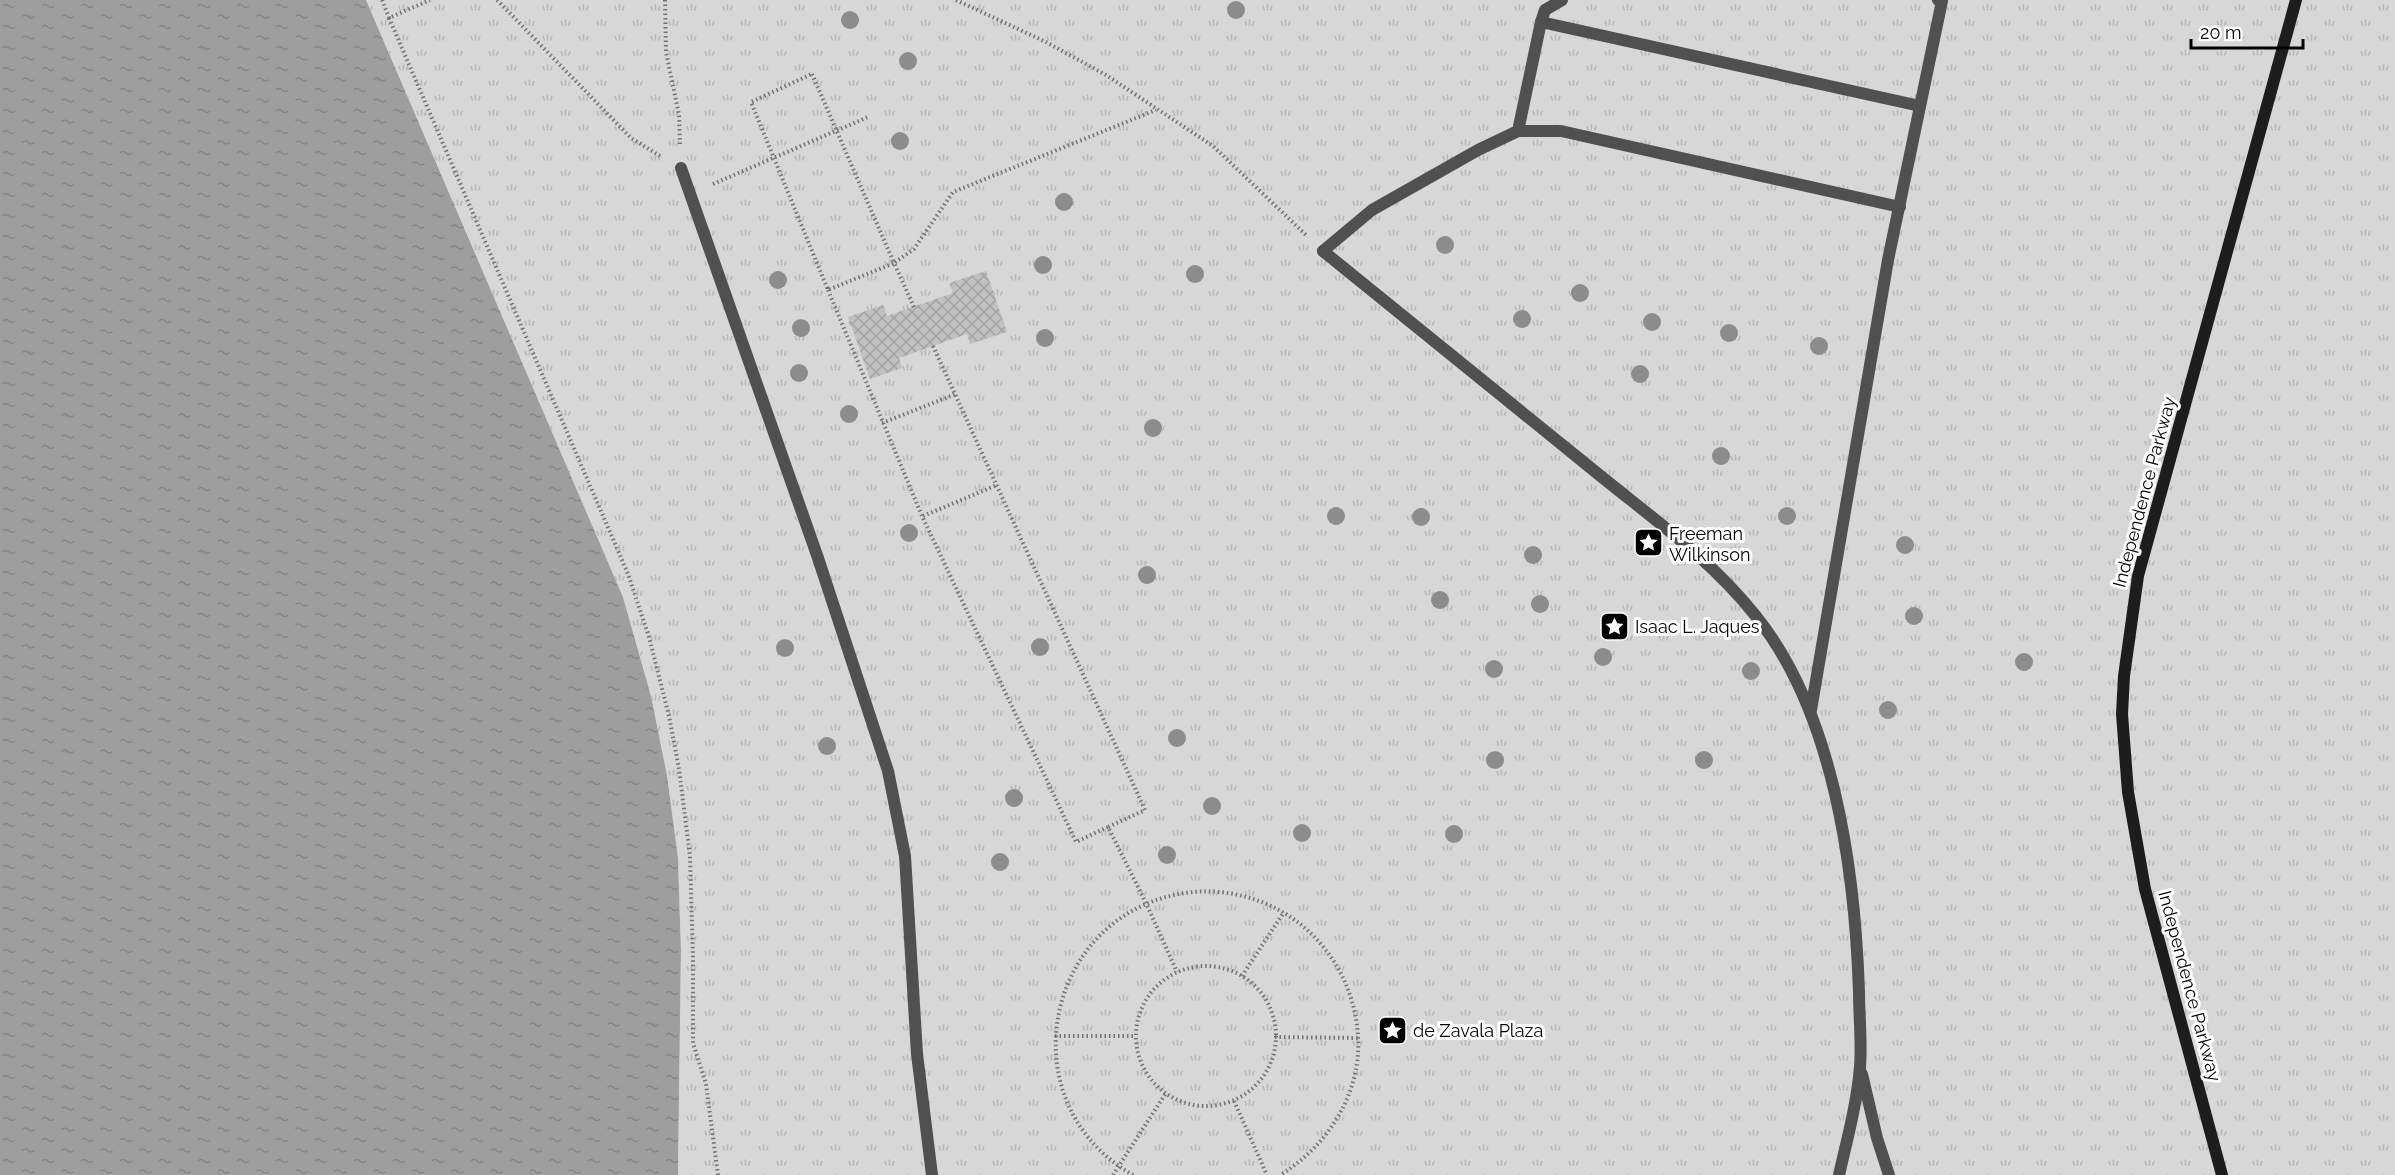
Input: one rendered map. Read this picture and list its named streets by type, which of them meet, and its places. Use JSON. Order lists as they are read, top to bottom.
{
  "streets": {
    "main road": ["Independence Parkway"]
  },
  "places": {
    "place": ["Freeman Wilkinson", "Isaac L. Jaques", "de Zavala Plaza"]
  },
  "scale_bar": "20 m"
}
